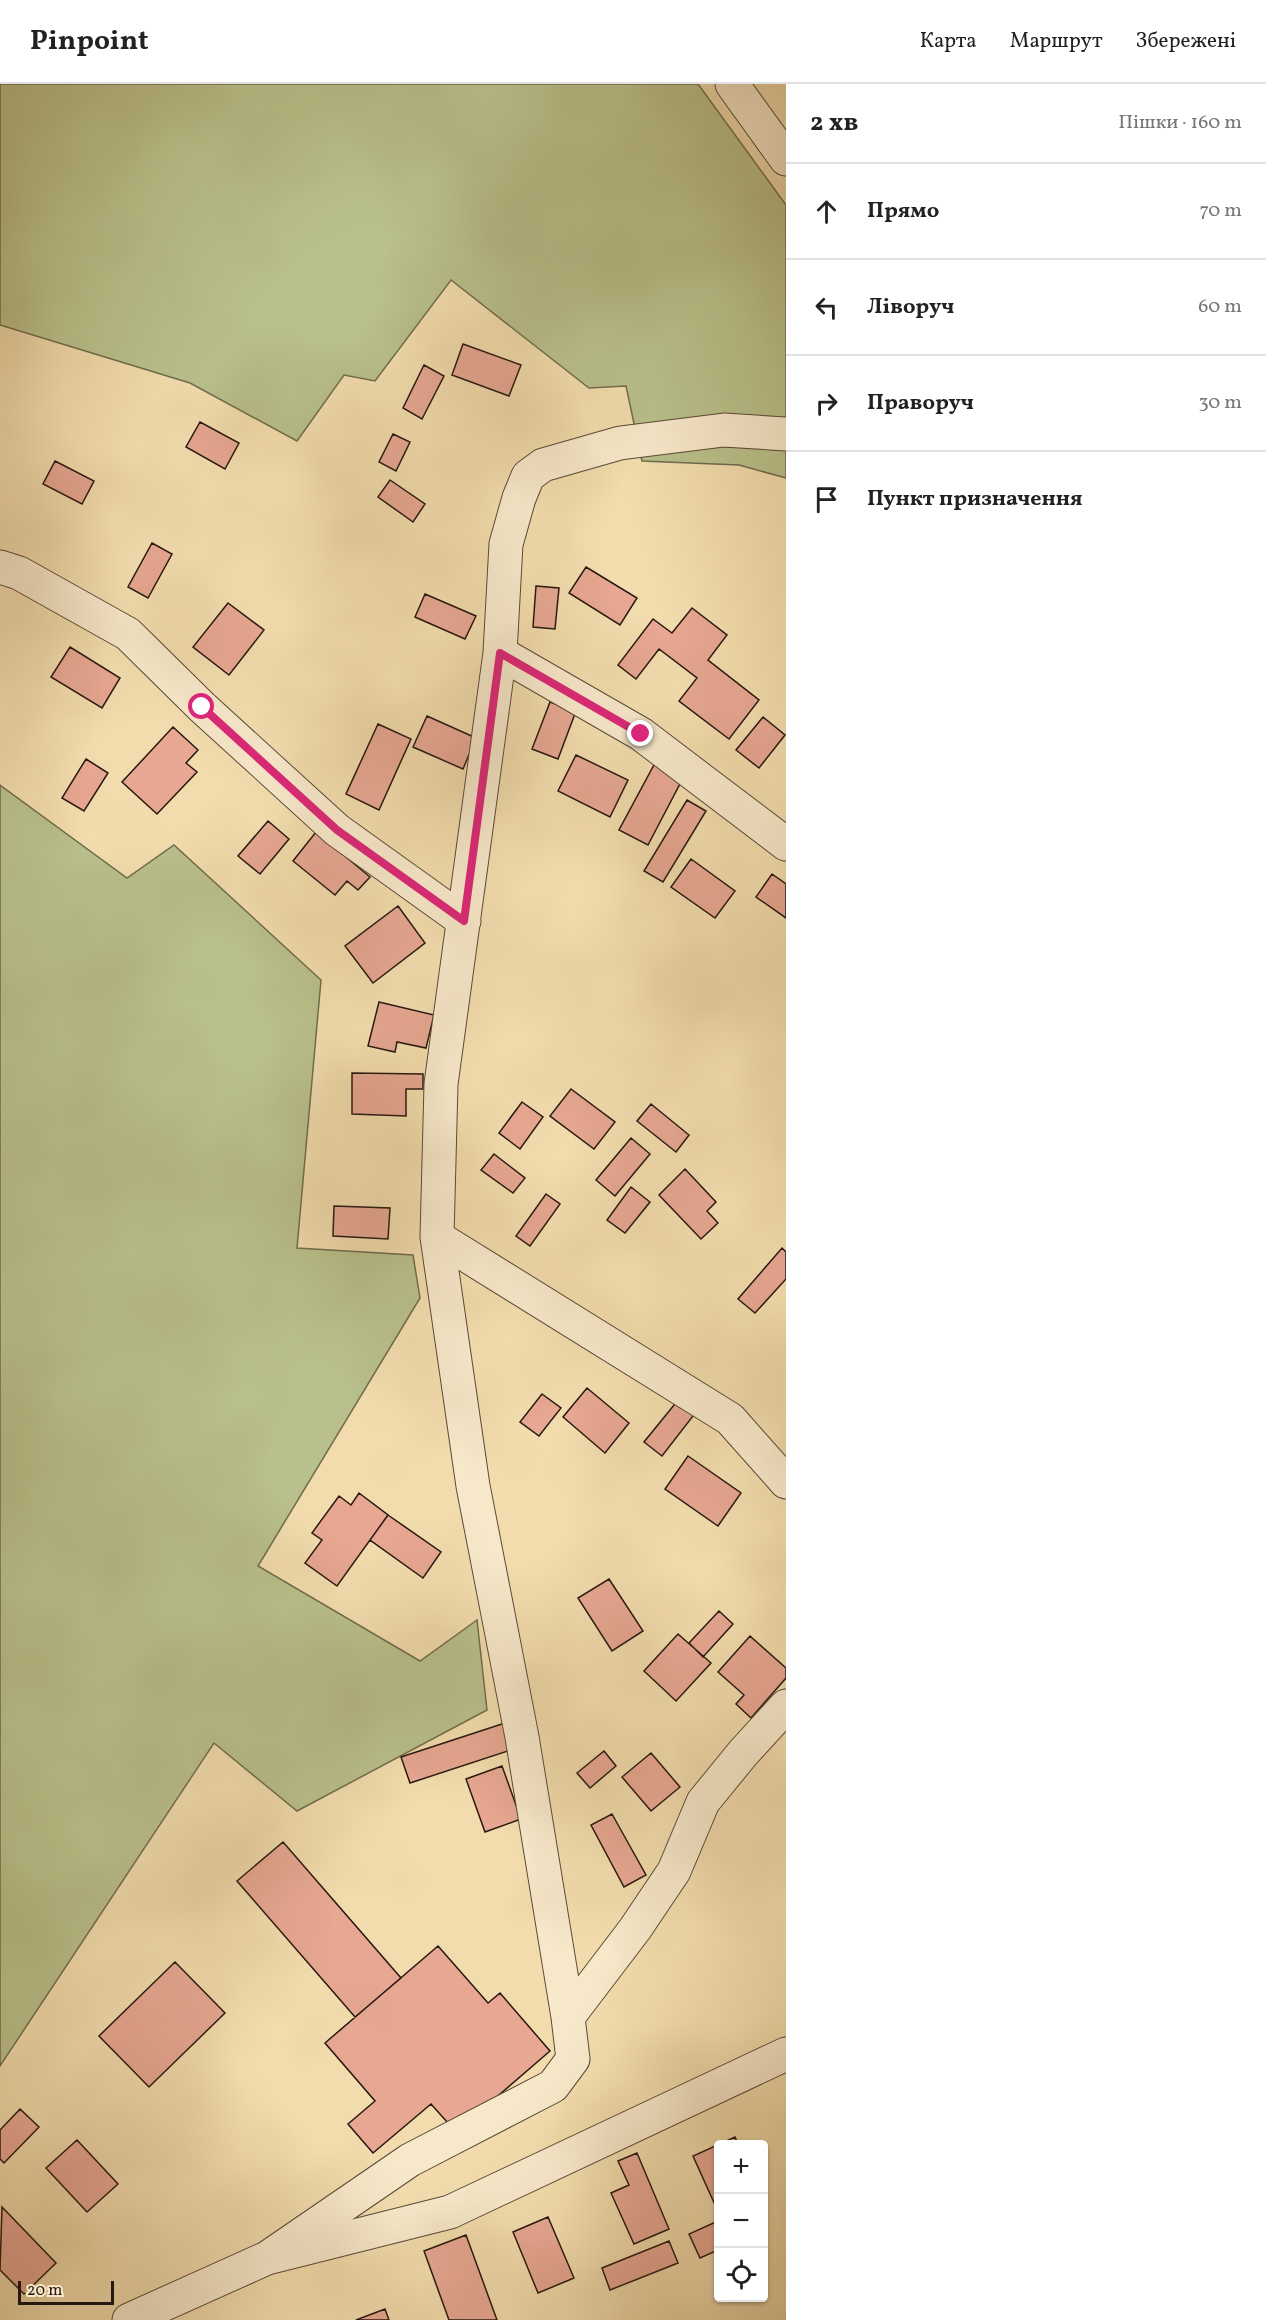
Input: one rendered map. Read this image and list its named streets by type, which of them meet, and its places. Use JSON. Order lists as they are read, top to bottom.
{
  "scale_bar": "20 m",
  "page": {
    "header": "Pinpoint",
    "nav": ["Карта", "Маршрут", "Збережені"],
    "heading": ["2 хв", "Пішки · 160 m"],
    "list": [
      ["Прямо", "70 m"],
      ["Ліворуч", "60 m"],
      ["Праворуч", "30 m"],
      "Пункт призначення"
    ],
    "map_buttons": ["+", "−"],
    "scale": "20 m"
  }
}
